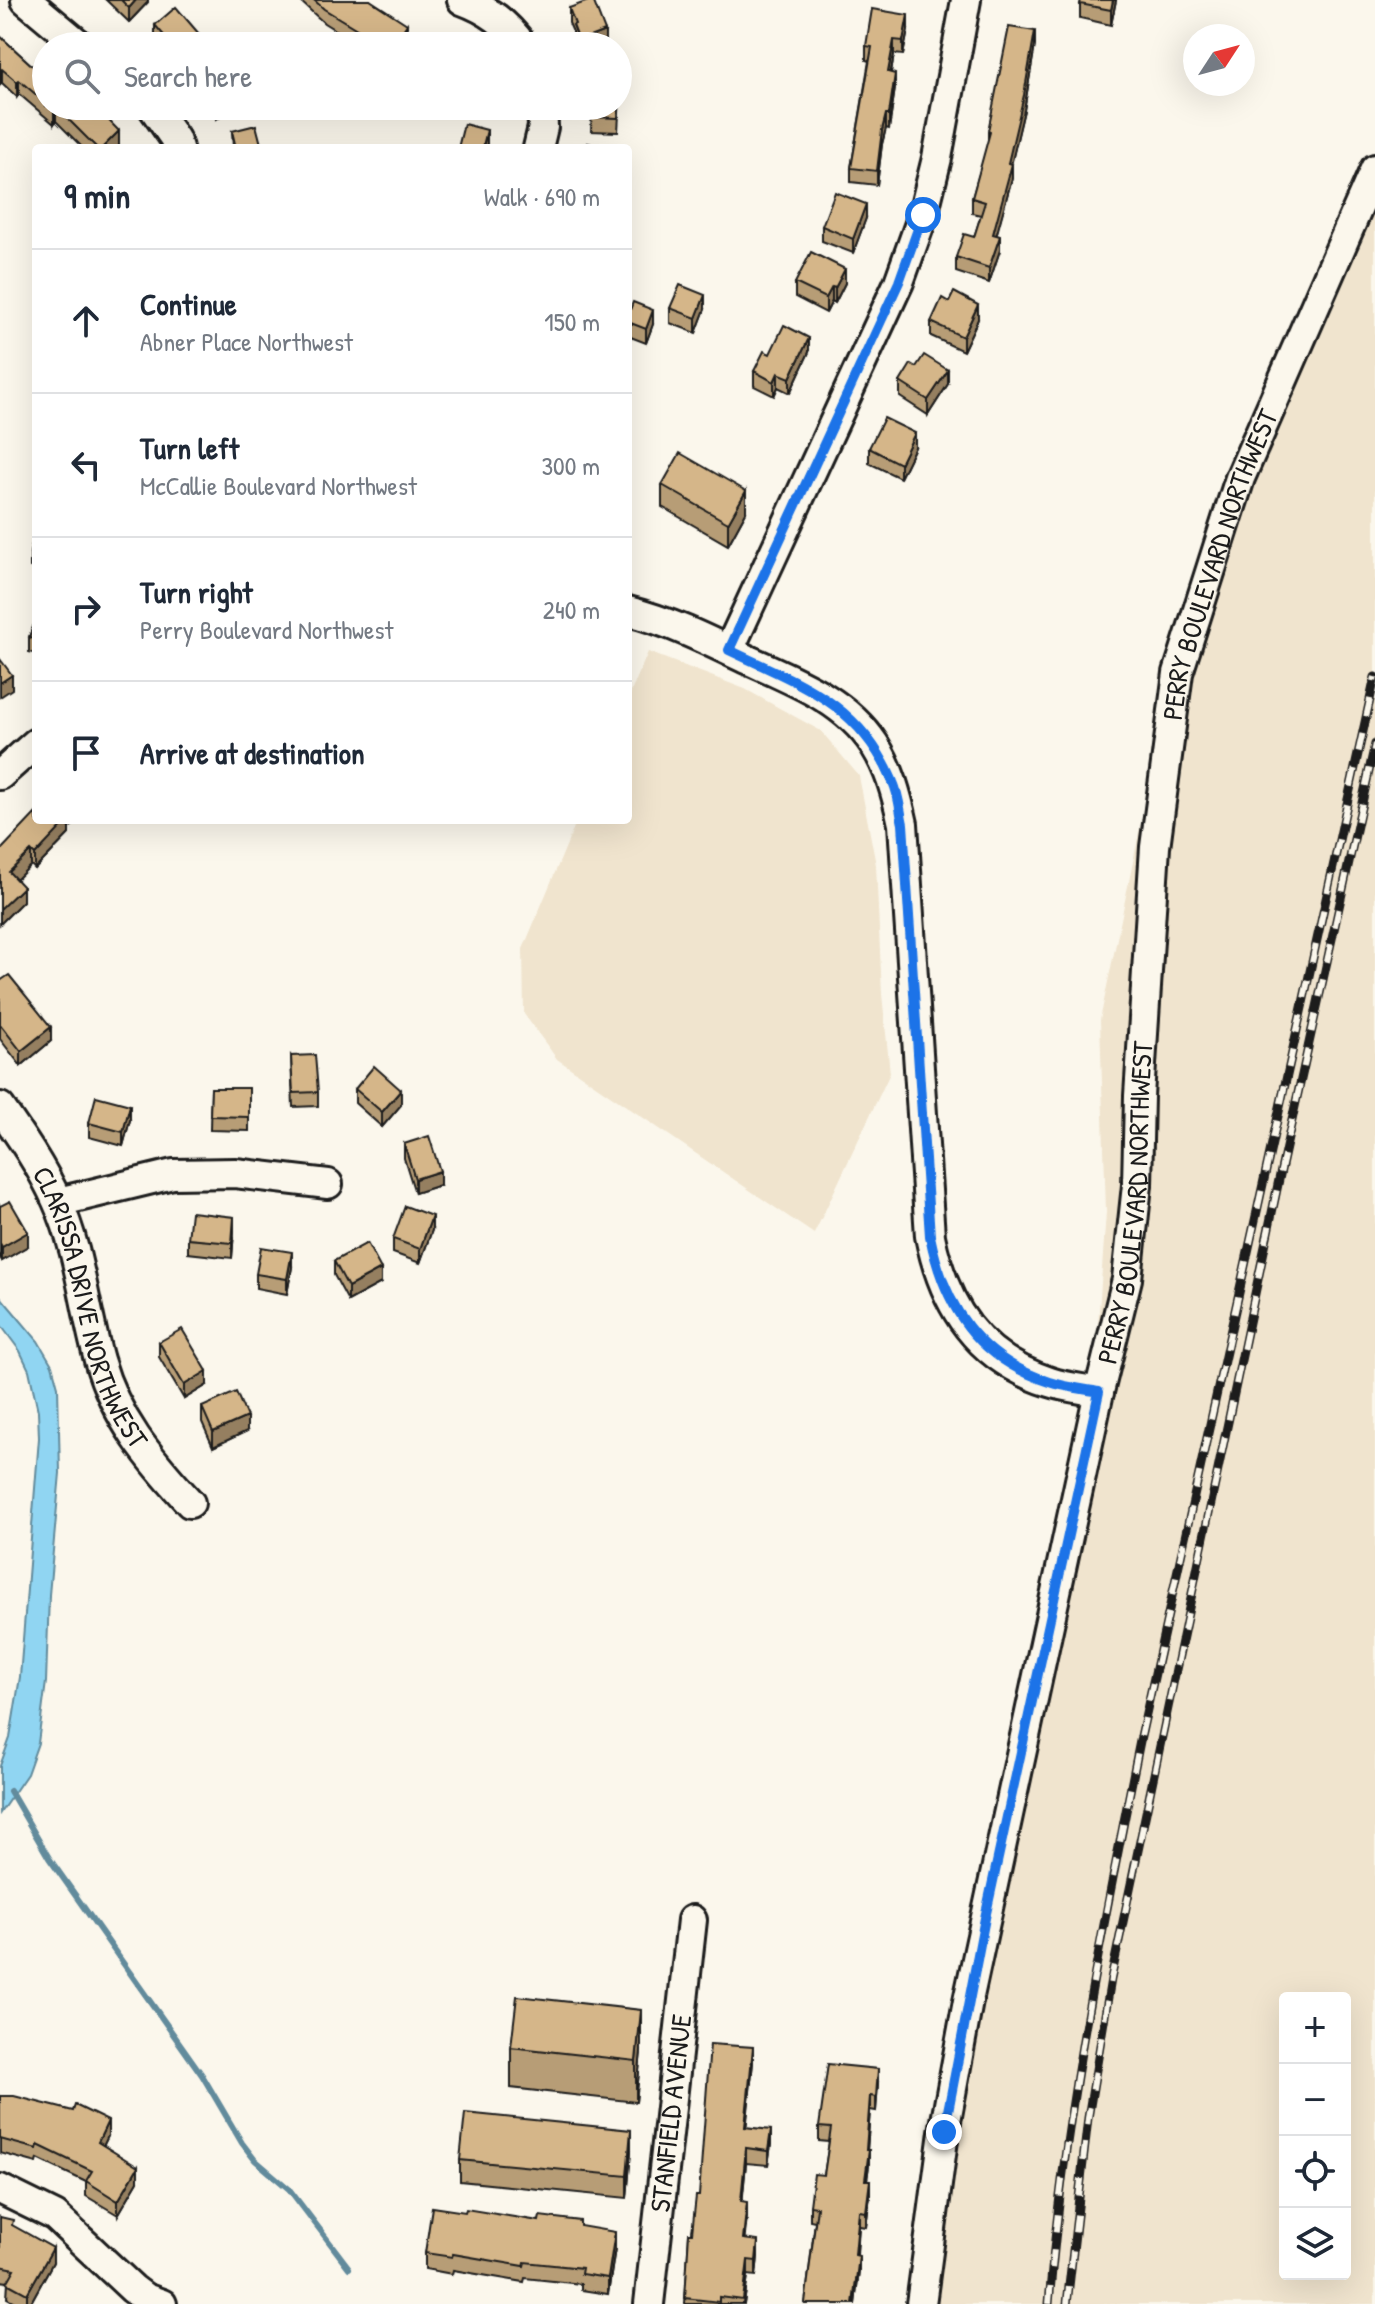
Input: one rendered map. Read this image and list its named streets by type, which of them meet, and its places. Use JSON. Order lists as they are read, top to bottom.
{
  "streets": {
    "street": ["PERRY BOULEVARD NORTHWEST", "CLARISSA DRIVE NORTHWEST", "STANFIELD AVENUE"]
  },
  "north": "top right",
  "page": {
    "search": "Search here",
    "heading": ["9 min", "Walk · 690 m"],
    "list": [
      ["Continue", "Abner Place Northwest", "150 m"],
      ["Turn left", "McCallie Boulevard Northwest", "300 m"],
      ["Turn right", "Perry Boulevard Northwest", "240 m"],
      "Arrive at destination"
    ],
    "map_buttons": ["+", "−"]
  }
}
